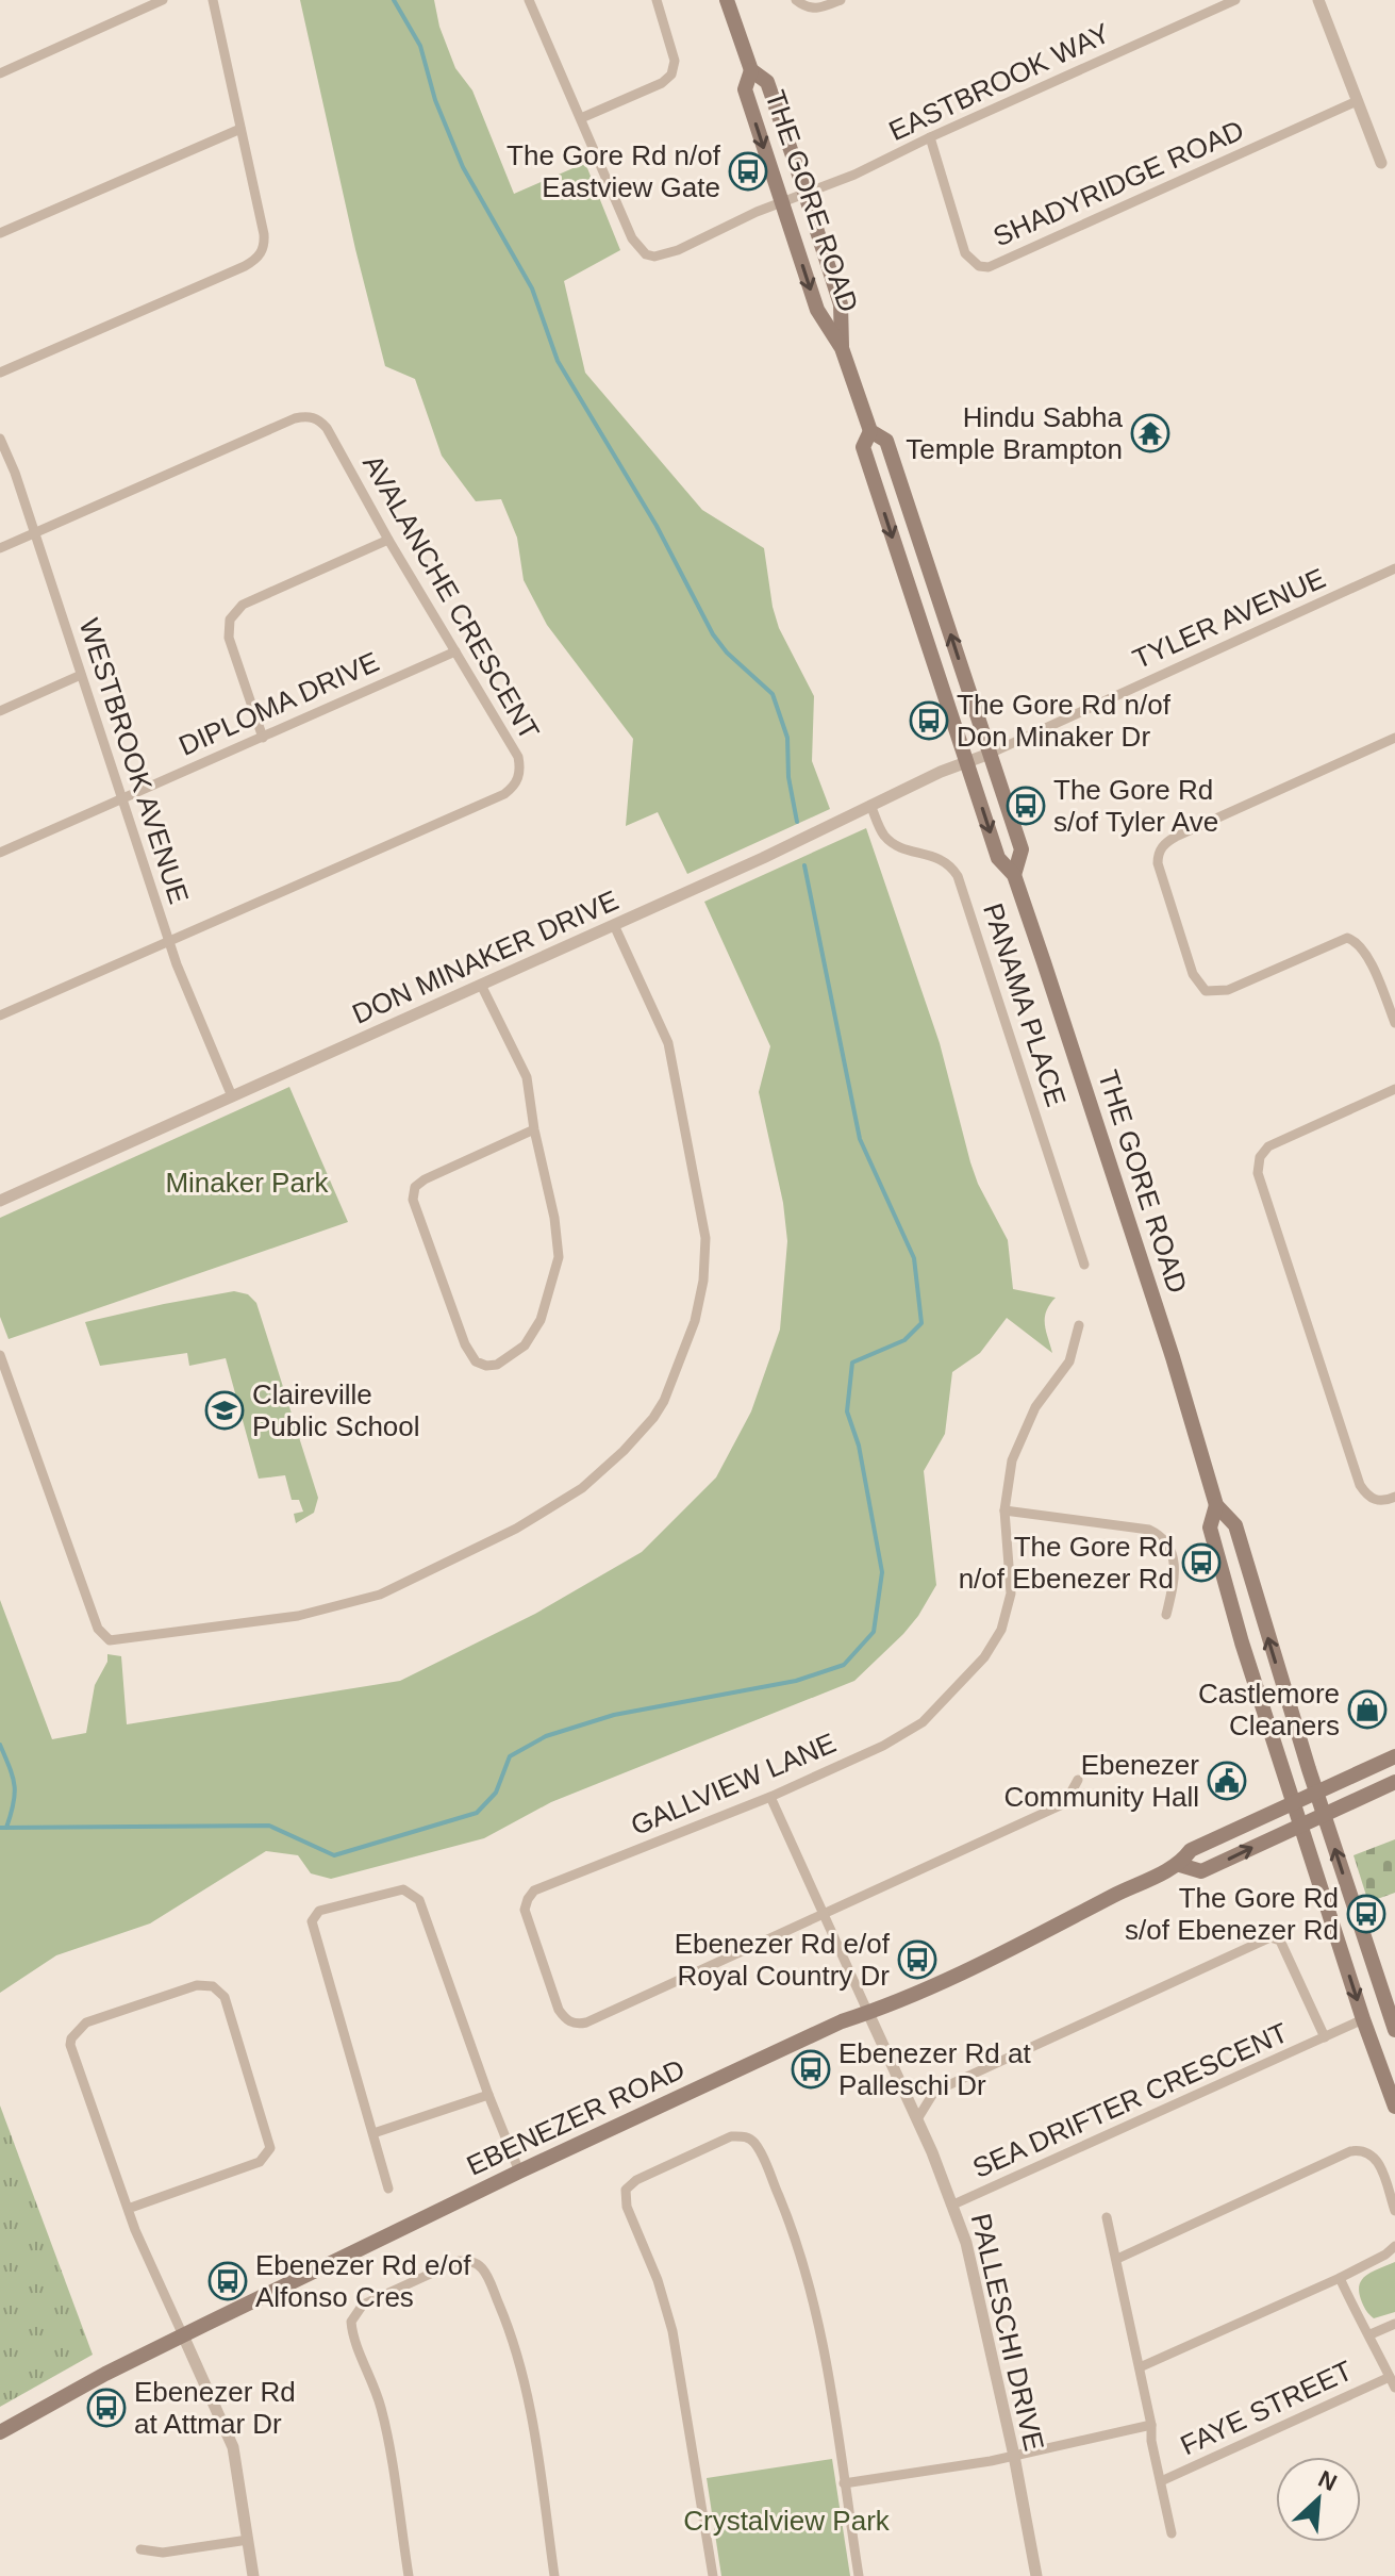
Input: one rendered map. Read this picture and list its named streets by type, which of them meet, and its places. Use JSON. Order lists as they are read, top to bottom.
{
  "streets": {
    "main road": ["THE GORE ROAD", "EBENEZER ROAD"],
    "street": [
      "EASTBROOK WAY",
      "SHADYRIDGE ROAD",
      "AVALANCHE CRESCENT",
      "TYLER AVENUE",
      "DIPLOMA DRIVE",
      "WESTBROOK AVENUE",
      "DON MINAKER DRIVE",
      "PANAMA PLACE",
      "GALLVIEW LANE",
      "SEA DRIFTER CRESCENT",
      "PALLESCHI DRIVE",
      "FAYE STREET"
    ]
  },
  "crossings": [
    ["EASTBROOK WAY", "SHADYRIDGE ROAD"],
    ["EASTBROOK WAY", "THE GORE ROAD"],
    ["THE GORE ROAD", "TYLER AVENUE"],
    ["THE GORE ROAD", "DON MINAKER DRIVE"],
    ["THE GORE ROAD", "SEA DRIFTER CRESCENT"],
    ["THE GORE ROAD", "EBENEZER ROAD"],
    ["AVALANCHE CRESCENT", "DIPLOMA DRIVE"],
    ["AVALANCHE CRESCENT", "WESTBROOK AVENUE"],
    ["TYLER AVENUE", "DON MINAKER DRIVE"],
    ["DIPLOMA DRIVE", "WESTBROOK AVENUE"],
    ["WESTBROOK AVENUE", "DON MINAKER DRIVE"],
    ["DON MINAKER DRIVE", "PANAMA PLACE"],
    ["SEA DRIFTER CRESCENT", "PALLESCHI DRIVE"],
    ["EBENEZER ROAD", "PALLESCHI DRIVE"]
  ],
  "parks": ["Minaker Park", "Crystalview Park"],
  "places": {
    "bus stop": [
      "The Gore Rd n/of Eastview Gate",
      "The Gore Rd n/of Don Minaker Dr",
      "The Gore Rd s/of Tyler Ave",
      "The Gore Rd n/of Ebenezer Rd",
      "The Gore Rd s/of Ebenezer Rd",
      "Ebenezer Rd e/of Royal Country Dr",
      "Ebenezer Rd at Palleschi Dr",
      "Ebenezer Rd e/of Alfonso Cres",
      "Ebenezer Rd at Attmar Dr"
    ],
    "temple": ["Hindu Sabha Temple Brampton"],
    "school or university": ["Claireville Public School"],
    "shop": ["Castlemore Cleaners"],
    "public building": ["Ebenezer Community Hall"]
  },
  "north": "top right"
}
